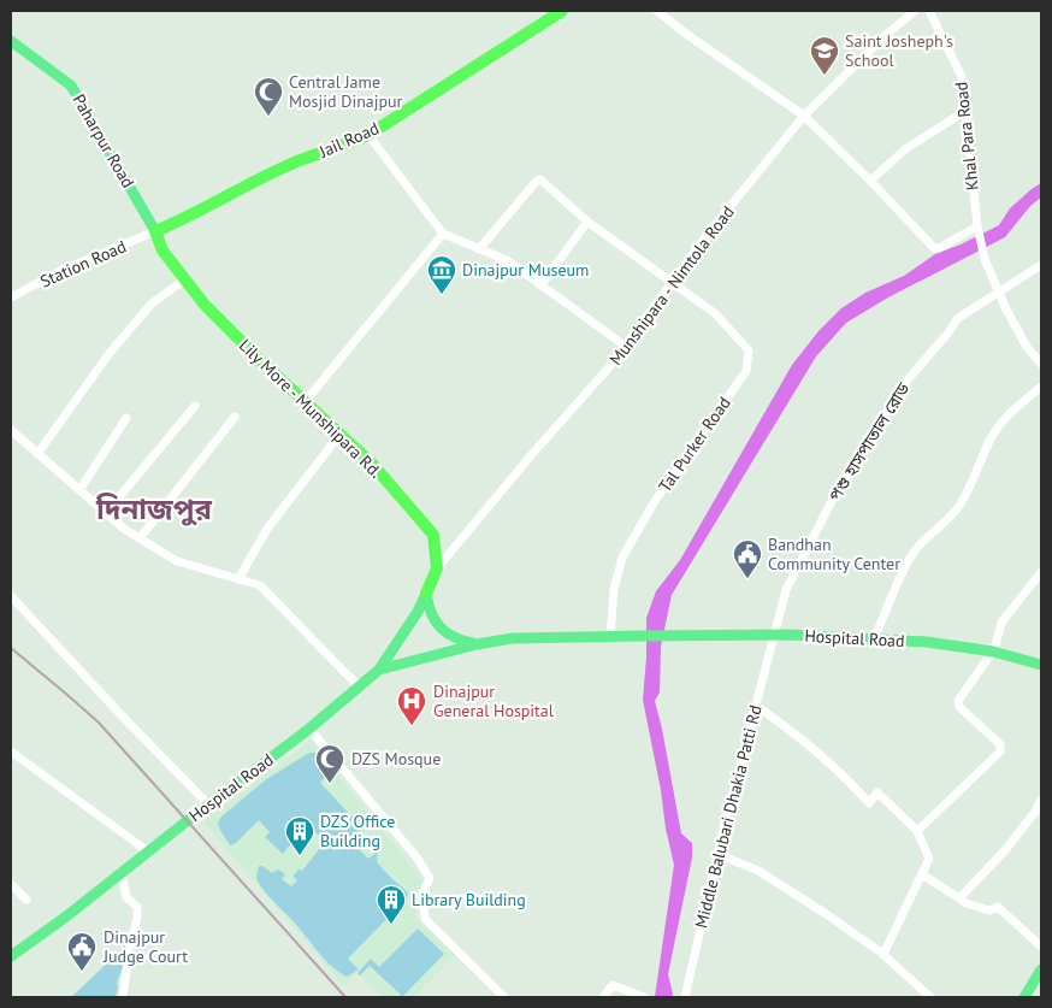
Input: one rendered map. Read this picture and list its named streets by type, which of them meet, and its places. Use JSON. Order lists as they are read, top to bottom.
{
  "streets": {
    "highway": ["Jail Road", "Lily More - Munshipara Rd."],
    "main road": ["Paharpur Road", "Hospital Road"],
    "street": [
      "Khal Para Road",
      "Station Road",
      "Munshipara - Nimtola Road",
      "পশু হাসপাতাল রোড",
      "Tal Purker Road",
      "Middle Balubari Dhakia Patti Rd"
    ]
  },
  "crossings": [
    ["Khal Para Road", "পশু হাসপাতাল রোড"],
    ["Jail Road", "Paharpur Road"],
    ["Jail Road", "Station Road"],
    ["Jail Road", "Lily More - Munshipara Rd."],
    ["Paharpur Road", "Station Road"],
    ["Paharpur Road", "Lily More - Munshipara Rd."],
    ["Station Road", "Lily More - Munshipara Rd."],
    ["Munshipara - Nimtola Road", "Lily More - Munshipara Rd."],
    ["Munshipara - Nimtola Road", "Tal Purker Road"],
    ["Lily More - Munshipara Rd.", "Hospital Road"],
    ["পশু হাসপাতাল রোড", "Hospital Road"],
    ["পশু হাসপাতাল রোড", "Middle Balubari Dhakia Patti Rd"],
    ["Tal Purker Road", "Hospital Road"],
    ["Hospital Road", "Middle Balubari Dhakia Patti Rd"]
  ],
  "districts": ["দিনাজপুর"],
  "places": {
    "school or university": ["Saint Josheph's School"],
    "mosque": ["Central Jame Mosjid Dinajpur", "DZS Mosque"],
    "museum": ["Dinajpur Museum"],
    "public building": ["Bandhan Community Center", "Dinajpur Judge Court"],
    "hospital": ["Dinajpur General Hospital"],
    "building": ["DZS Office Building", "Library Building"]
  }
}
